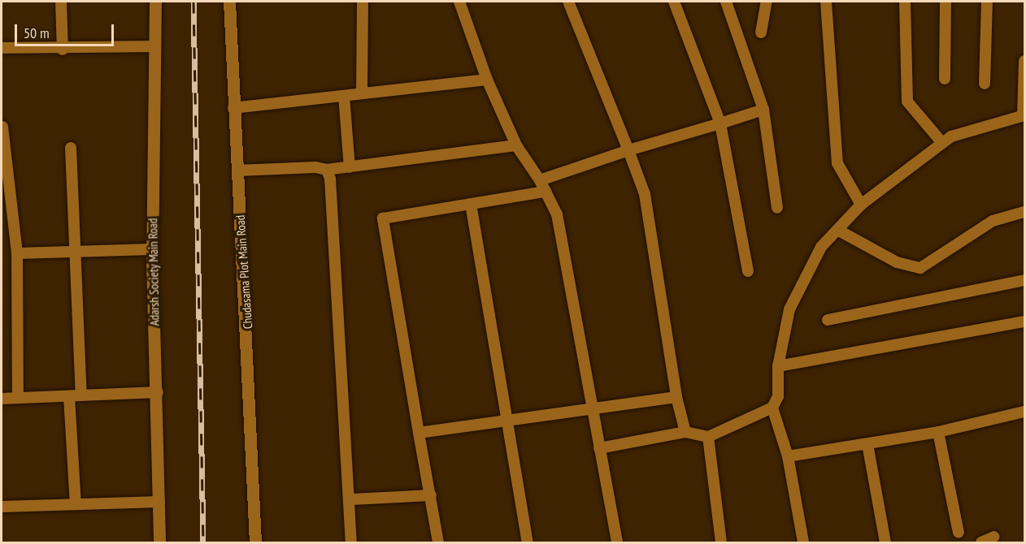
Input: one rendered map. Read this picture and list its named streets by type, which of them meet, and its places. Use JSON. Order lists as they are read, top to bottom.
{
  "streets": {
    "street": ["Adarsh Society Main Road", "Chudasama Plot Main Road"]
  },
  "scale_bar": "50 m"
}
